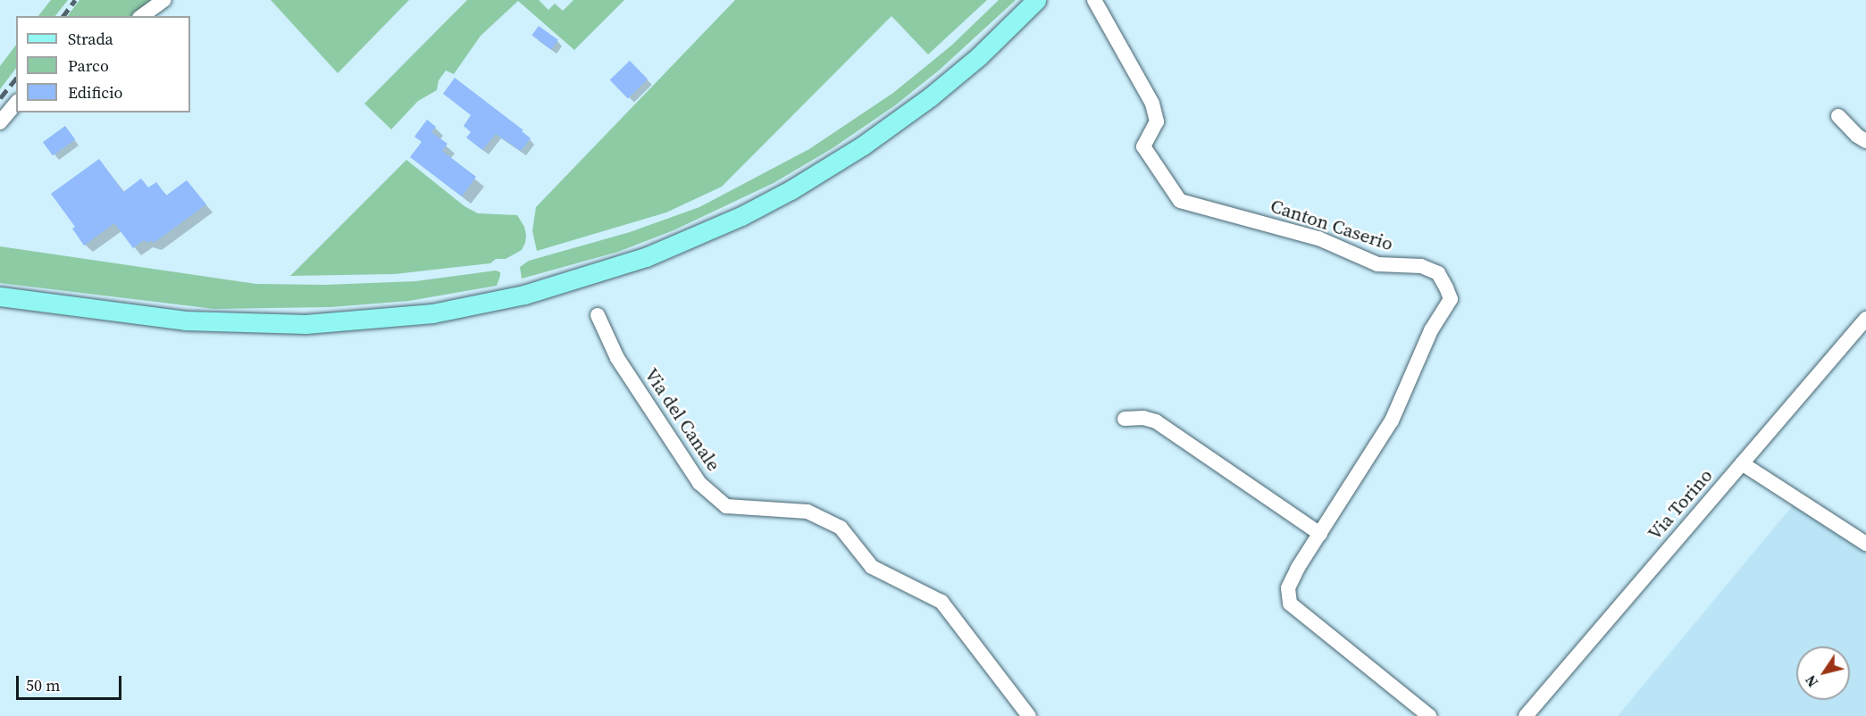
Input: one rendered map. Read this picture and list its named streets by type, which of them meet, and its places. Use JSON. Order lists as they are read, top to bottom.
{
  "streets": {
    "street": ["Canton Caserio", "Via del Canale", "Via Torino"]
  },
  "legend": ["Strada", "Parco", "Edificio"],
  "scale_bar": "50 m",
  "north": "bottom left"
}
